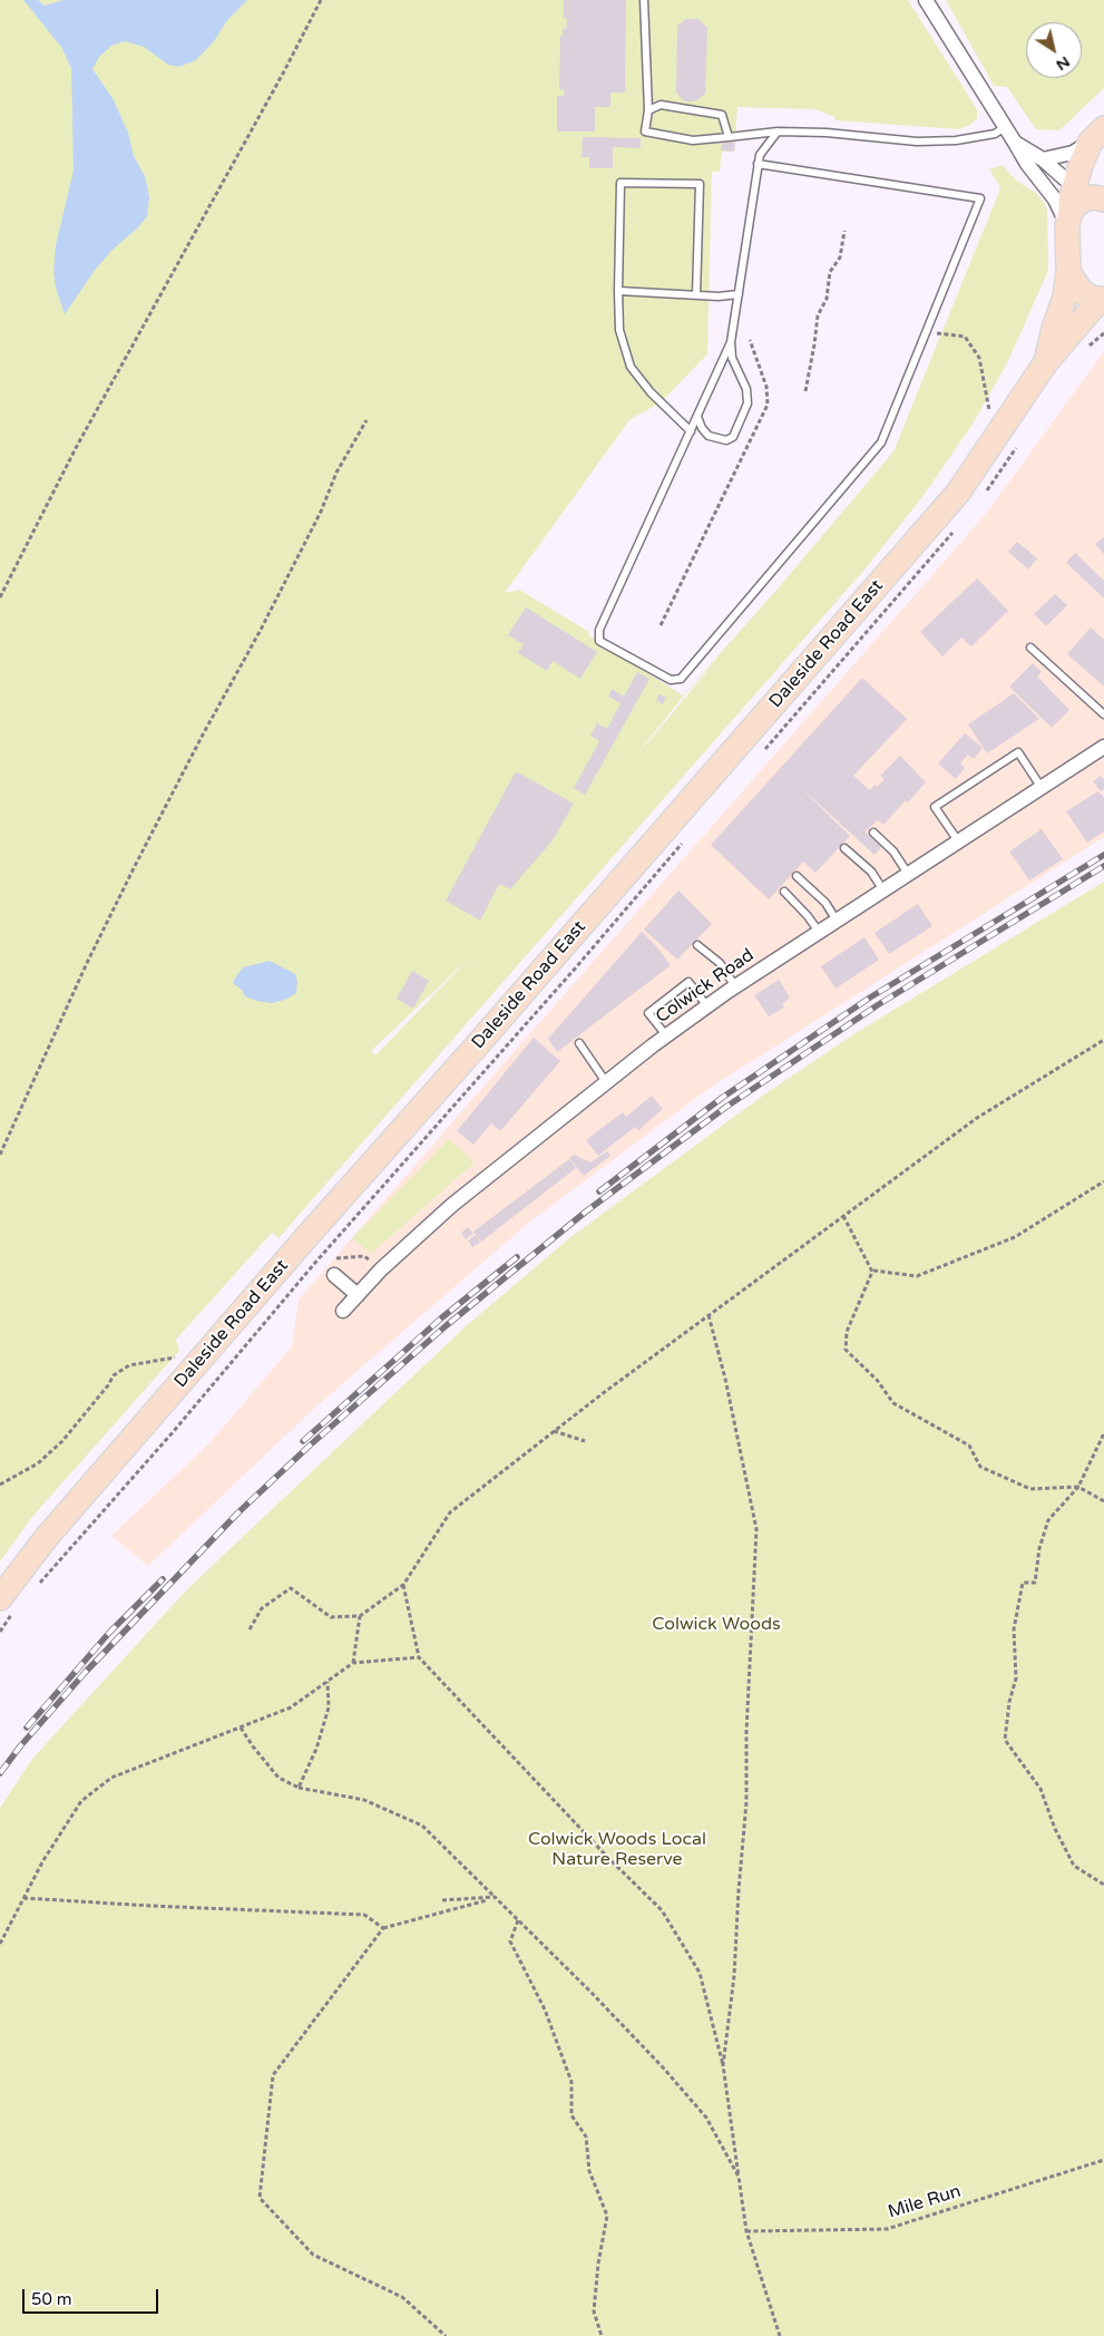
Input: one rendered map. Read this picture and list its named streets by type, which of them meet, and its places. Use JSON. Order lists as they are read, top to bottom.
{
  "streets": {
    "main road": ["Daleside Road East"],
    "street": ["Colwick Road"],
    "path": ["Mile Run"]
  },
  "parks": ["Colwick Woods", "Colwick Woods Local Nature Reserve"],
  "scale_bar": "50 m",
  "north": "bottom right"
}
